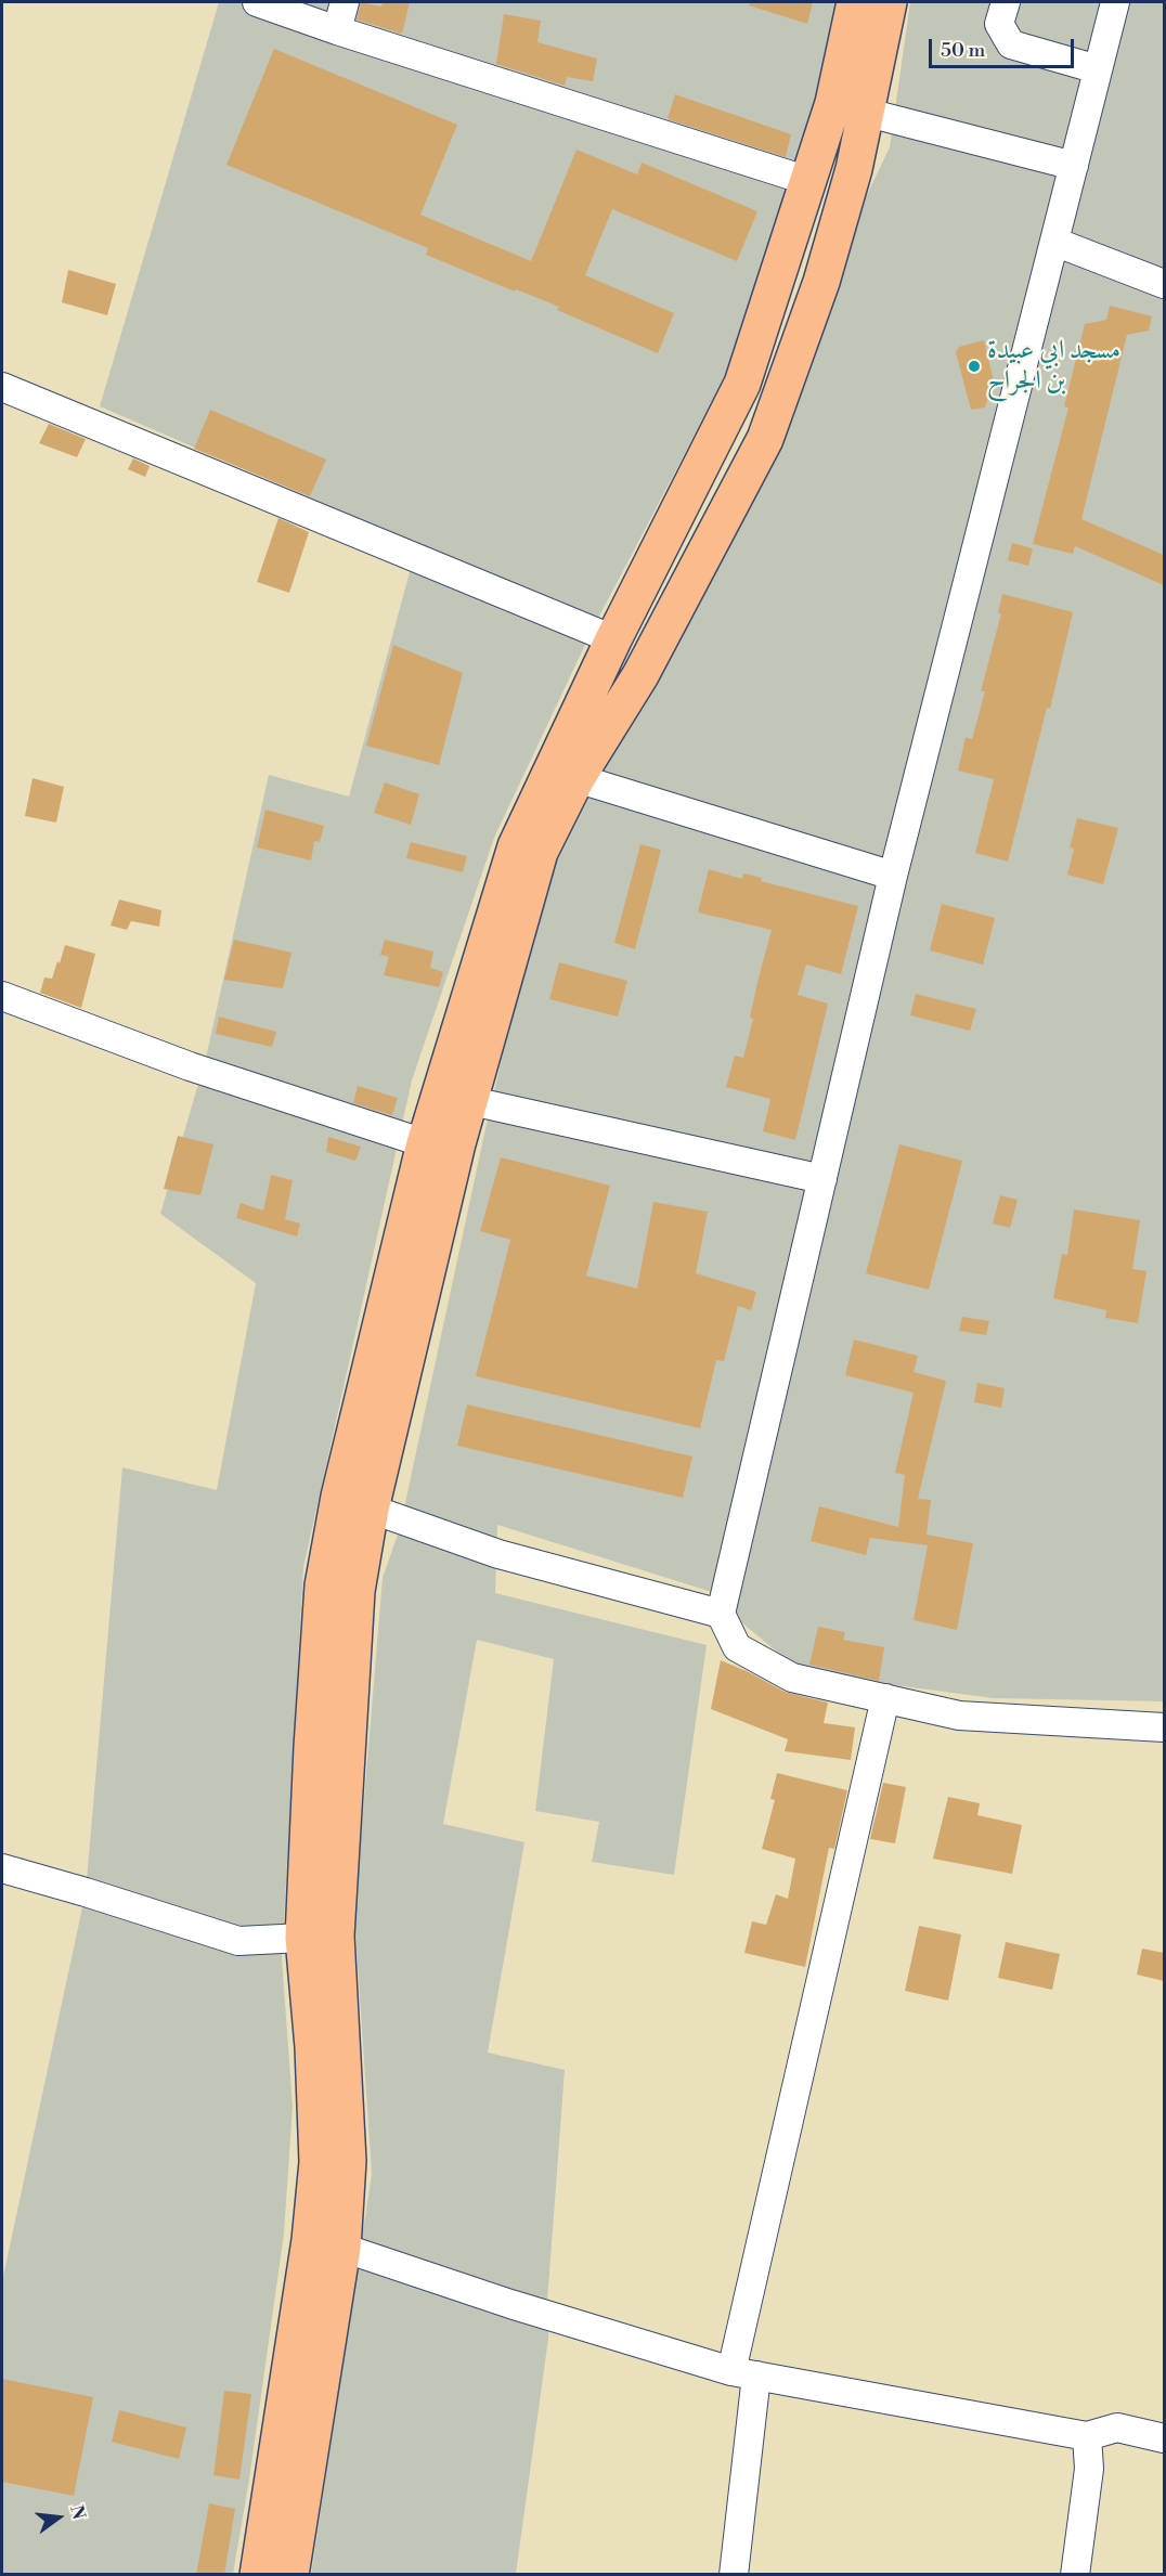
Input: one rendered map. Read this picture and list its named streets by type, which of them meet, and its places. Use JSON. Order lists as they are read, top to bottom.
{
  "places": ["مسجد ابي عبيدة بن الجراح"],
  "scale_bar": "50 m",
  "north": "right"
}
